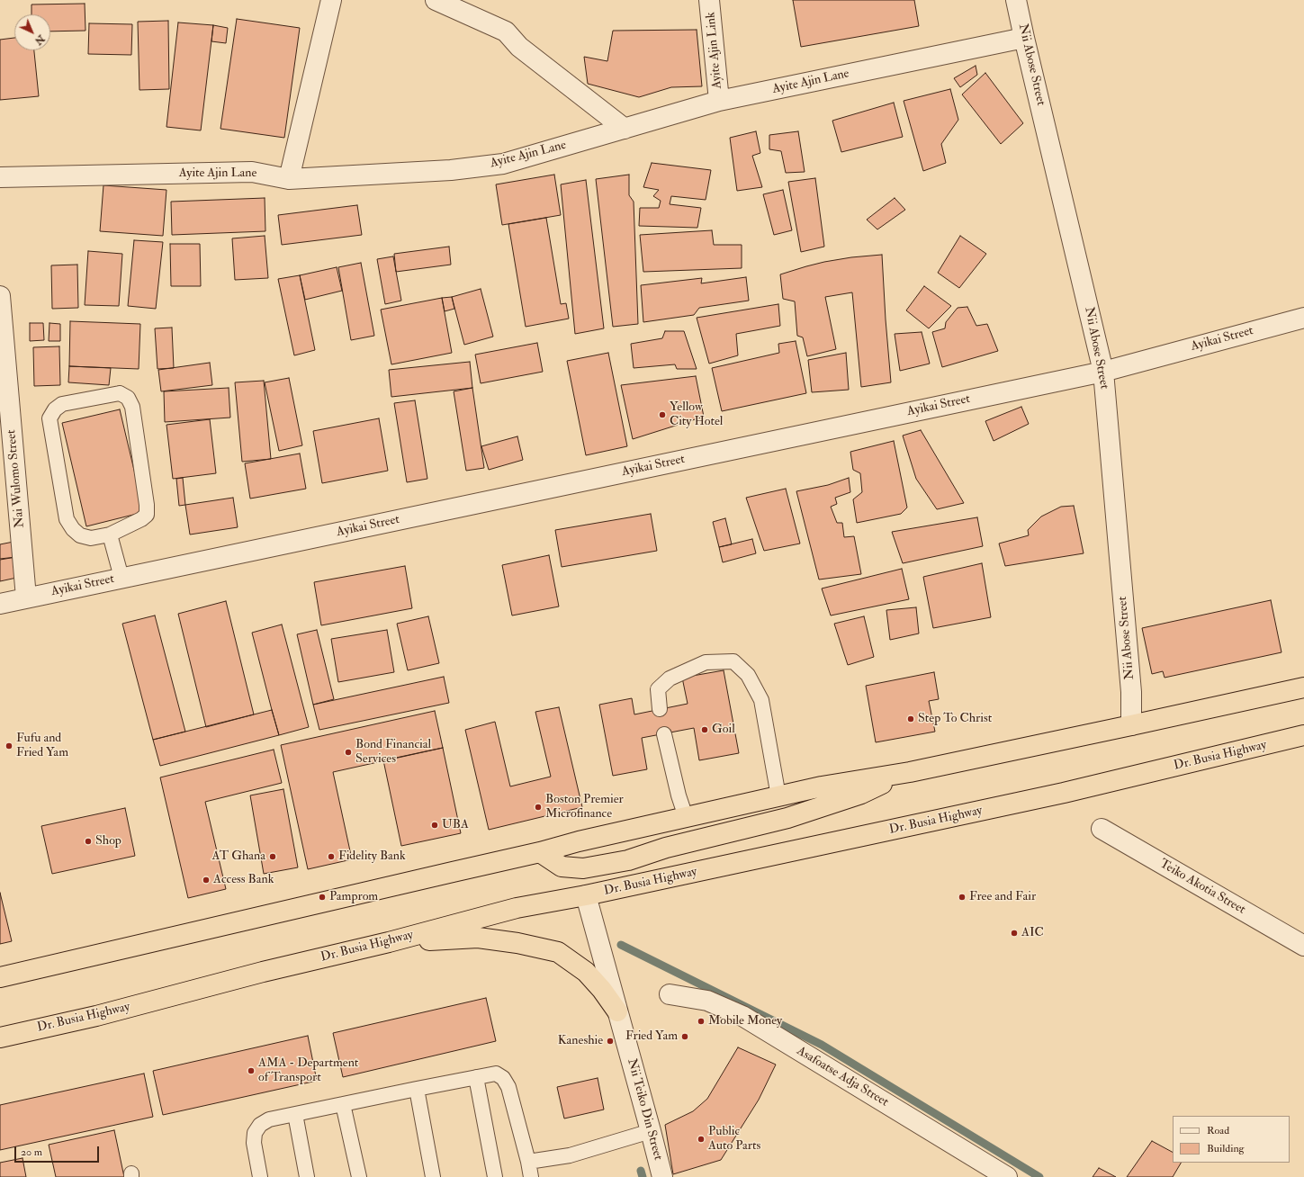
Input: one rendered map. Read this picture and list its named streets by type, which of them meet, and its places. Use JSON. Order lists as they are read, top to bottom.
{
  "streets": {
    "highway": ["Dr. Busia Highway"],
    "street": [
      "Ayite Ajin Link",
      "Nii Abose Street",
      "Ayite Ajin Lane",
      "Ayikai Street",
      "Nai Wulomo Street",
      "Teiko Akotia Street",
      "Asafoatse Adja Street",
      "Nii Teiko Din Street"
    ]
  },
  "crossings": [
    ["Ayite Ajin Link", "Ayite Ajin Lane"],
    ["Nii Abose Street", "Ayite Ajin Lane"],
    ["Nii Abose Street", "Ayikai Street"],
    ["Ayikai Street", "Nai Wulomo Street"],
    ["Dr. Busia Highway", "Nii Teiko Din Street"]
  ],
  "places": [
    "Yellow City Hotel",
    "Step To Christ",
    "Goil",
    "Fufu and Fried Yam",
    "Bond Financial Services",
    "Boston Premier Microfinance",
    "UBA",
    "Shop",
    "AT Ghana",
    "Fidelity Bank",
    "Access Bank",
    "Pamprom",
    "Free and Fair",
    "AIC",
    "Mobile Money",
    "Fried Yam",
    "Kaneshie",
    "AMA - Department of Transport",
    "Public Auto Parts"
  ],
  "legend": ["Road", "Building"],
  "scale_bar": "20 m",
  "north": "bottom right"
}
